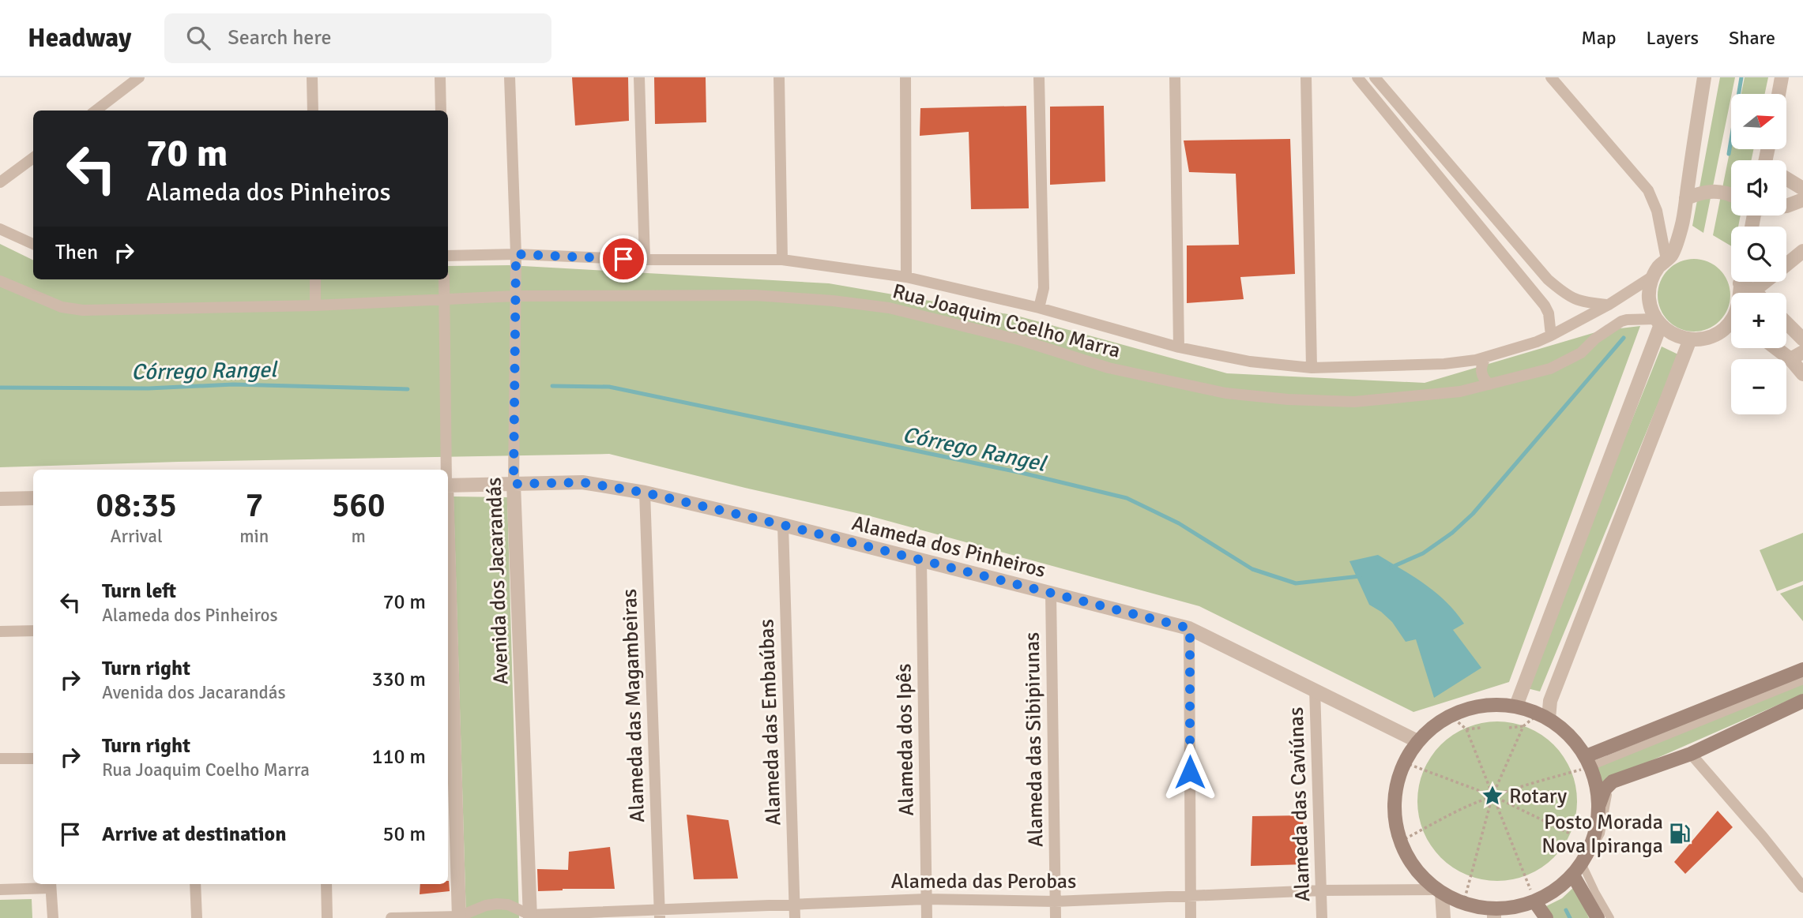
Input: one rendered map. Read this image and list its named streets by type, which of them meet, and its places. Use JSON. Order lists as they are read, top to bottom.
{
  "streets": {
    "street": [
      "Rua Joaquim Coelho Marra",
      "Alameda dos Pinheiros",
      "Avenida dos Jacarandás",
      "Alameda das Magambeiras",
      "Alameda das Embaúbas",
      "Alameda dos Ipês",
      "Alameda das Sibipirunas",
      "Alameda das Caviúnas",
      "Alameda das Perobas"
    ]
  },
  "crossings": [
    ["Rua Joaquim Coelho Marra", "Avenida dos Jacarandás"],
    ["Alameda dos Pinheiros", "Avenida dos Jacarandás"],
    ["Alameda dos Pinheiros", "Alameda das Magambeiras"],
    ["Alameda dos Pinheiros", "Alameda das Embaúbas"],
    ["Alameda dos Pinheiros", "Alameda dos Ipês"],
    ["Alameda dos Pinheiros", "Alameda das Sibipirunas"],
    ["Alameda dos Pinheiros", "Alameda das Caviúnas"],
    ["Avenida dos Jacarandás", "Alameda das Perobas"],
    ["Alameda das Magambeiras", "Alameda das Perobas"],
    ["Alameda das Embaúbas", "Alameda das Perobas"],
    ["Alameda dos Ipês", "Alameda das Perobas"],
    ["Alameda das Sibipirunas", "Alameda das Perobas"],
    ["Alameda das Caviúnas", "Alameda das Perobas"]
  ],
  "water": ["Córrego Rangel"],
  "places": {
    "place": ["Rotary"],
    "fuel station": ["Posto Morada Nova Ipiranga"]
  },
  "north": "right",
  "page": {
    "header": "Headway",
    "search": "Search here",
    "nav": ["Map", "Layers", "Share"],
    "map_buttons": ["+", "−"],
    "turn": ["70 m", "Alameda dos Pinheiros"],
    "then": "Then",
    "eta": [
      "08:35",
      "Arrival",
      "7",
      "min",
      "560",
      "m"
    ],
    "list": [
      {
        "name": "Turn left",
        "note": "Alameda dos Pinheiros",
        "value": "70 m"
      },
      {
        "name": "Turn right",
        "note": "Avenida dos Jacarandás",
        "value": "330 m"
      },
      {
        "name": "Turn right",
        "note": "Rua Joaquim Coelho Marra",
        "value": "110 m"
      },
      {
        "name": "Arrive at destination",
        "value": "50 m"
      }
    ]
  }
}
